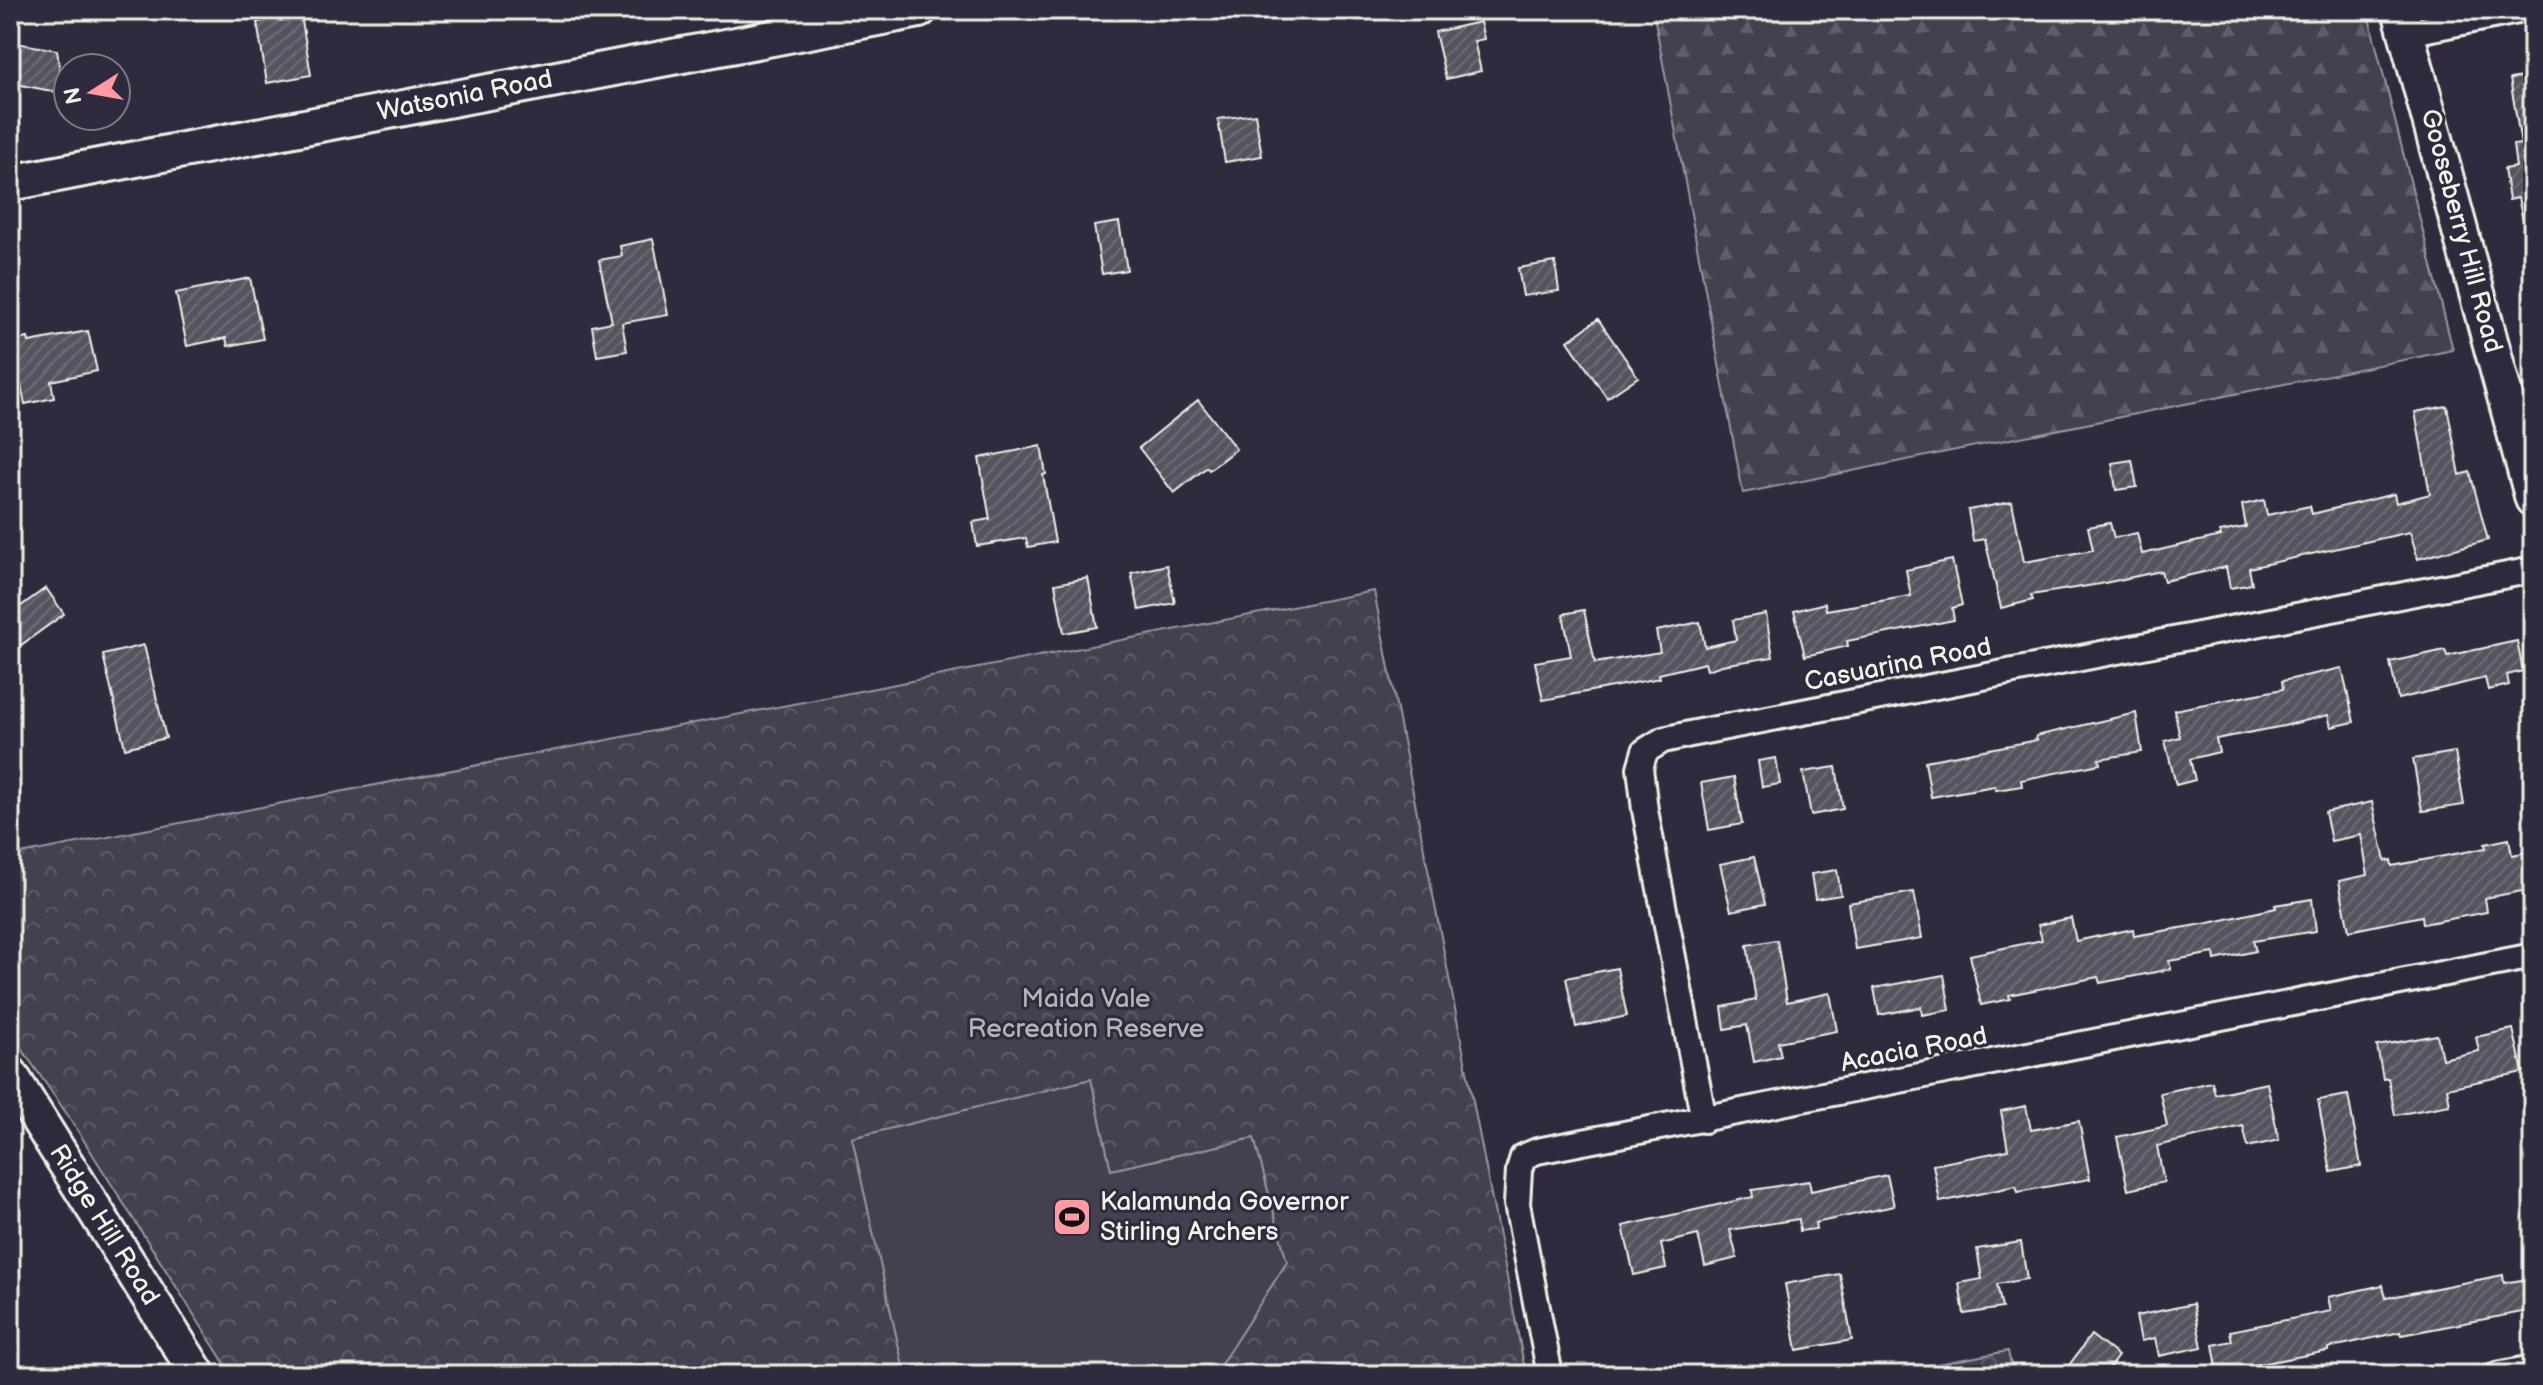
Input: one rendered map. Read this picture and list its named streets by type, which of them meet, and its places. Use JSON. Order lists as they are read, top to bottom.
{
  "streets": {
    "street": [
      "Watsonia Road",
      "Gooseberry Hill Road",
      "Casuarina Road",
      "Acacia Road",
      "Ridge Hill Road"
    ]
  },
  "crossings": [
    ["Casuarina Road", "Acacia Road"]
  ],
  "parks": ["Maida Vale Recreation Reserve"],
  "places": {
    "sports": ["Kalamunda Governor Stirling Archers"]
  },
  "north": "left"
}
